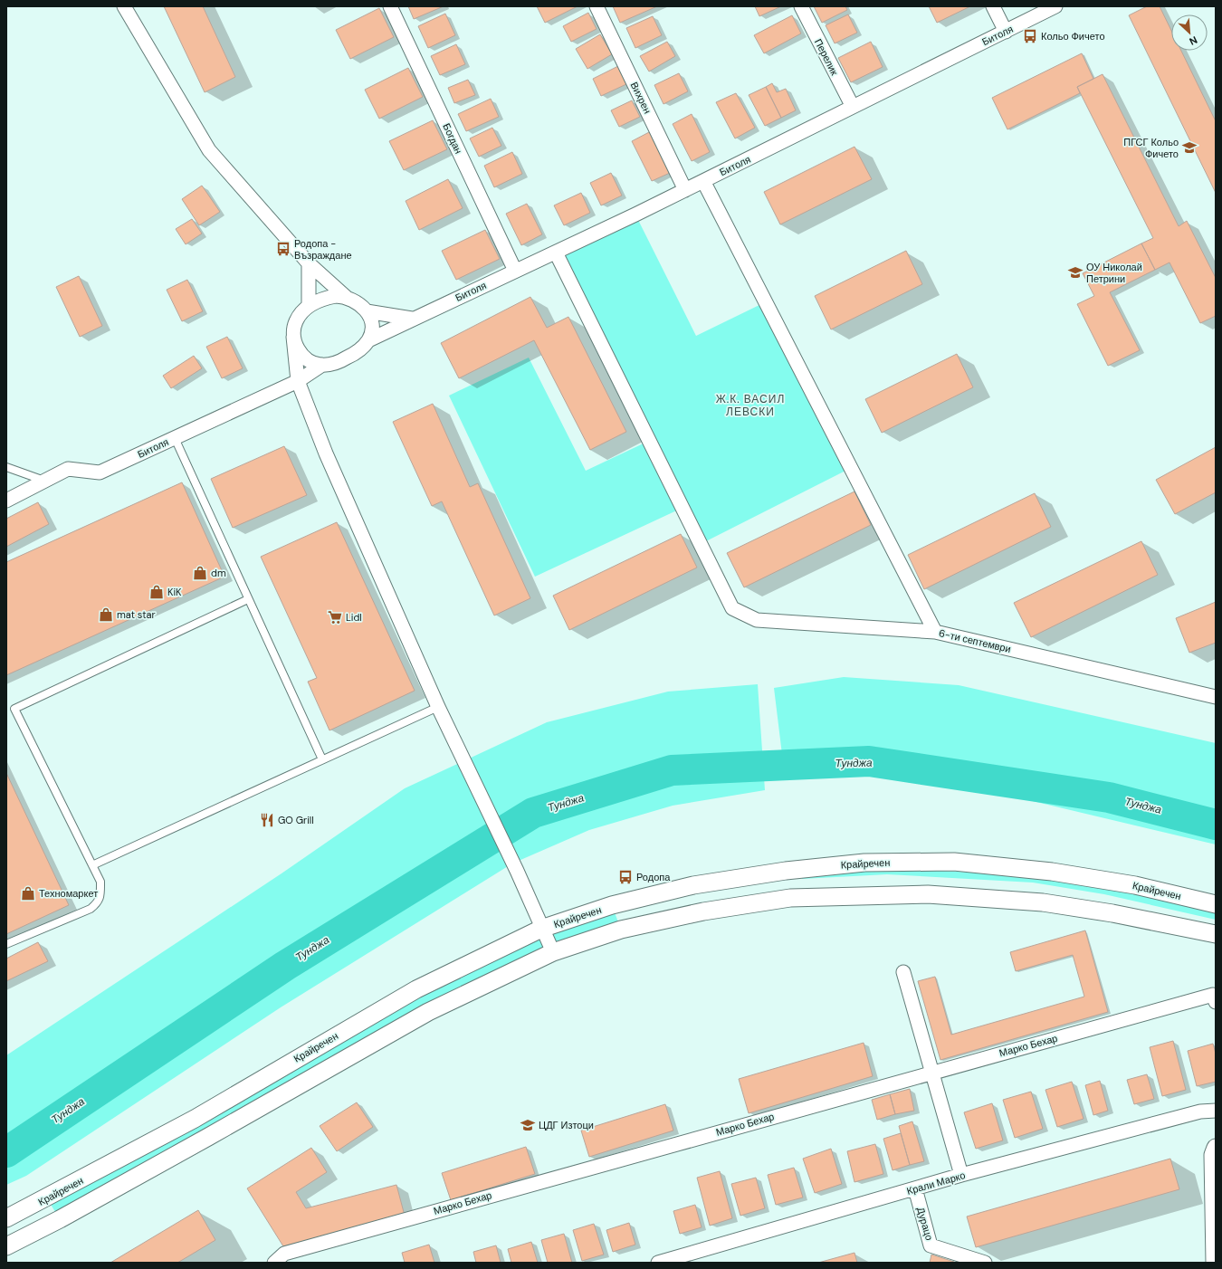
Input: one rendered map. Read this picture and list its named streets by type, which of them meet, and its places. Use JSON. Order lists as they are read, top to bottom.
{
  "streets": {
    "street": [
      "Битоля",
      "Перелик",
      "Вихрен",
      "Богдан",
      "6-ти септември",
      "Крайречен",
      "Марко Бехар",
      "Крали Марко",
      "Дурацо"
    ]
  },
  "crossings": [
    ["Битоля", "Перелик"],
    ["Битоля", "Вихрен"],
    ["Битоля", "Богдан"],
    ["Битоля", "6-ти септември"],
    ["Крали Марко", "Дурацо"]
  ],
  "districts": ["Ж.К. ВАСИЛ ЛЕВСКИ"],
  "water": ["Тунджа"],
  "places": {
    "bus stop": ["Кольо Фичето", "Родопа - Възраждане", "Родопа"],
    "school or university": ["ПГСГ Кольо Фичето", "ОУ Николай Петрини", "ЦДГ Изтоци"],
    "shop": [
      "dm",
      "KiK",
      "mat star",
      "Техномаркет"
    ],
    "supermarket": ["Lidl"],
    "restaurant": ["GO Grill"]
  },
  "north": "bottom right"
}
